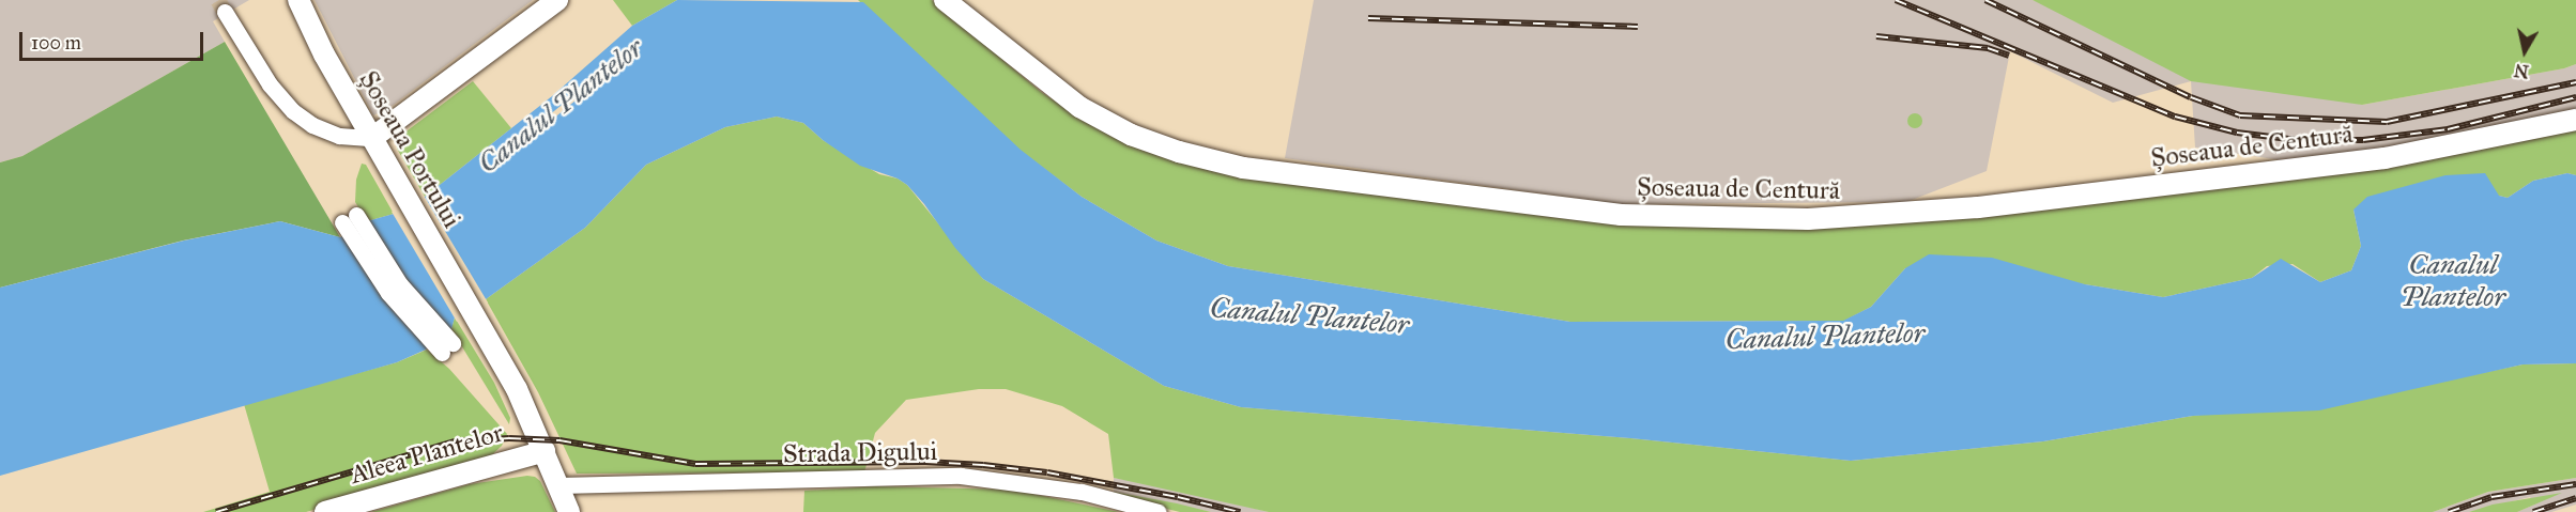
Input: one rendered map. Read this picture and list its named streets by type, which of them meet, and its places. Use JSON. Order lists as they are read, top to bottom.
{
  "streets": {
    "main road": ["Șoseaua de Centură", "Șoseaua Portului", "Aleea Plantelor"],
    "street": ["Strada Digului"]
  },
  "crossings": [
    ["Șoseaua Portului", "Strada Digului"],
    ["Șoseaua Portului", "Aleea Plantelor"]
  ],
  "water": ["Canalul Plantelor"],
  "scale_bar": "100 m",
  "north": "bottom"
}
